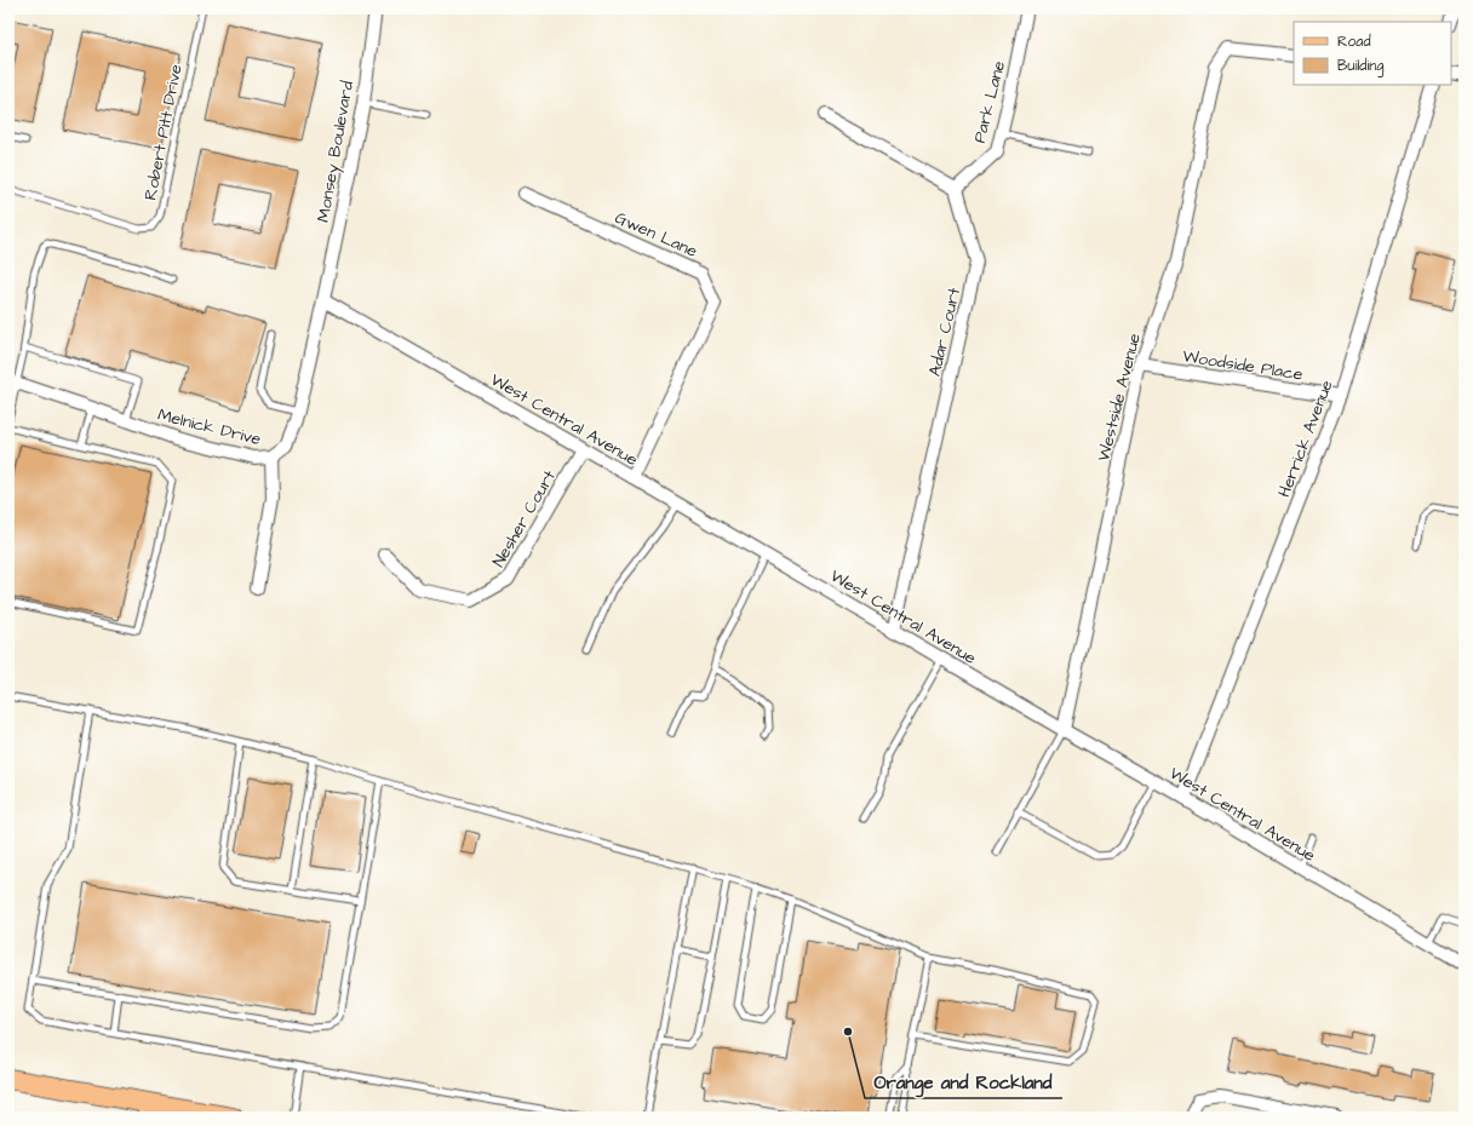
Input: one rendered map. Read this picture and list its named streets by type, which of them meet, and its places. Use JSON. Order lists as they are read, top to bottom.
{
  "streets": {
    "street": [
      "Park Lane",
      "Monsey Boulevard",
      "Gwen Lane",
      "Adar Court",
      "Woodside Place",
      "Westside Avenue",
      "West Central Avenue",
      "Melnick Drive",
      "Herrick Avenue",
      "Nesher Court"
    ],
    "lane": ["Robert Pitt Drive"]
  },
  "crossings": [
    ["Park Lane", "Adar Court"],
    ["Monsey Boulevard", "West Central Avenue"],
    ["Monsey Boulevard", "Melnick Drive"],
    ["Gwen Lane", "West Central Avenue"],
    ["Adar Court", "West Central Avenue"],
    ["Woodside Place", "Westside Avenue"],
    ["Woodside Place", "Herrick Avenue"],
    ["Westside Avenue", "West Central Avenue"],
    ["West Central Avenue", "Melnick Drive"],
    ["West Central Avenue", "Herrick Avenue"],
    ["West Central Avenue", "Nesher Court"]
  ],
  "places": ["Orange and Rockland"],
  "legend": ["Road", "Building"]
}
